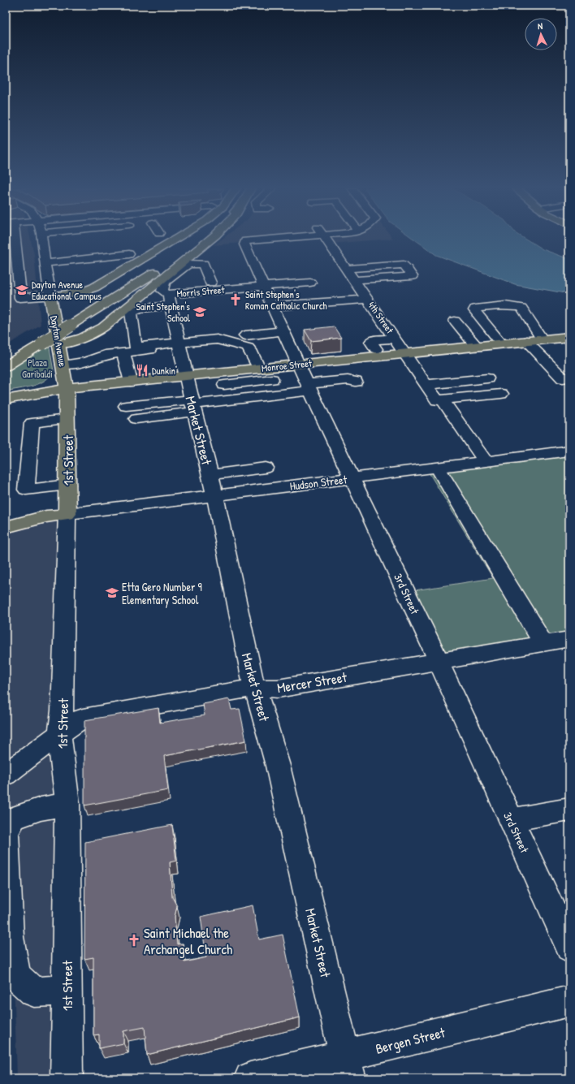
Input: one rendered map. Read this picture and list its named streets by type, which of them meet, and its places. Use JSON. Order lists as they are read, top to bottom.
{
  "streets": {
    "main road": ["Dayton Avenue", "Monroe Street", "1st Street"],
    "street": [
      "Morris Street",
      "4th Street",
      "Market Street",
      "Hudson Street",
      "3rd Street",
      "Mercer Street",
      "Bergen Street"
    ]
  },
  "crossings": [
    ["Morris Street", "Market Street"],
    ["Morris Street", "3rd Street"],
    ["4th Street", "Monroe Street"],
    ["4th Street", "Hudson Street"],
    ["Dayton Avenue", "1st Street"],
    ["Monroe Street", "3rd Street"],
    ["Market Street", "Hudson Street"],
    ["Market Street", "Mercer Street"],
    ["Market Street", "Bergen Street"],
    ["1st Street", "Hudson Street"],
    ["1st Street", "Mercer Street"],
    ["Hudson Street", "3rd Street"],
    ["3rd Street", "Mercer Street"]
  ],
  "parks": ["Plaza Garibaldi"],
  "places": {
    "school or university": ["Dayton Avenue Educational Campus", "Saint Stephen's School", "Etta Gero Number 9 Elementary School"],
    "church": ["Saint Stephen's Roman Catholic Church", "Saint Michael the Archangel Church"],
    "restaurant": ["Dunkin'"]
  },
  "north": "top"
}
